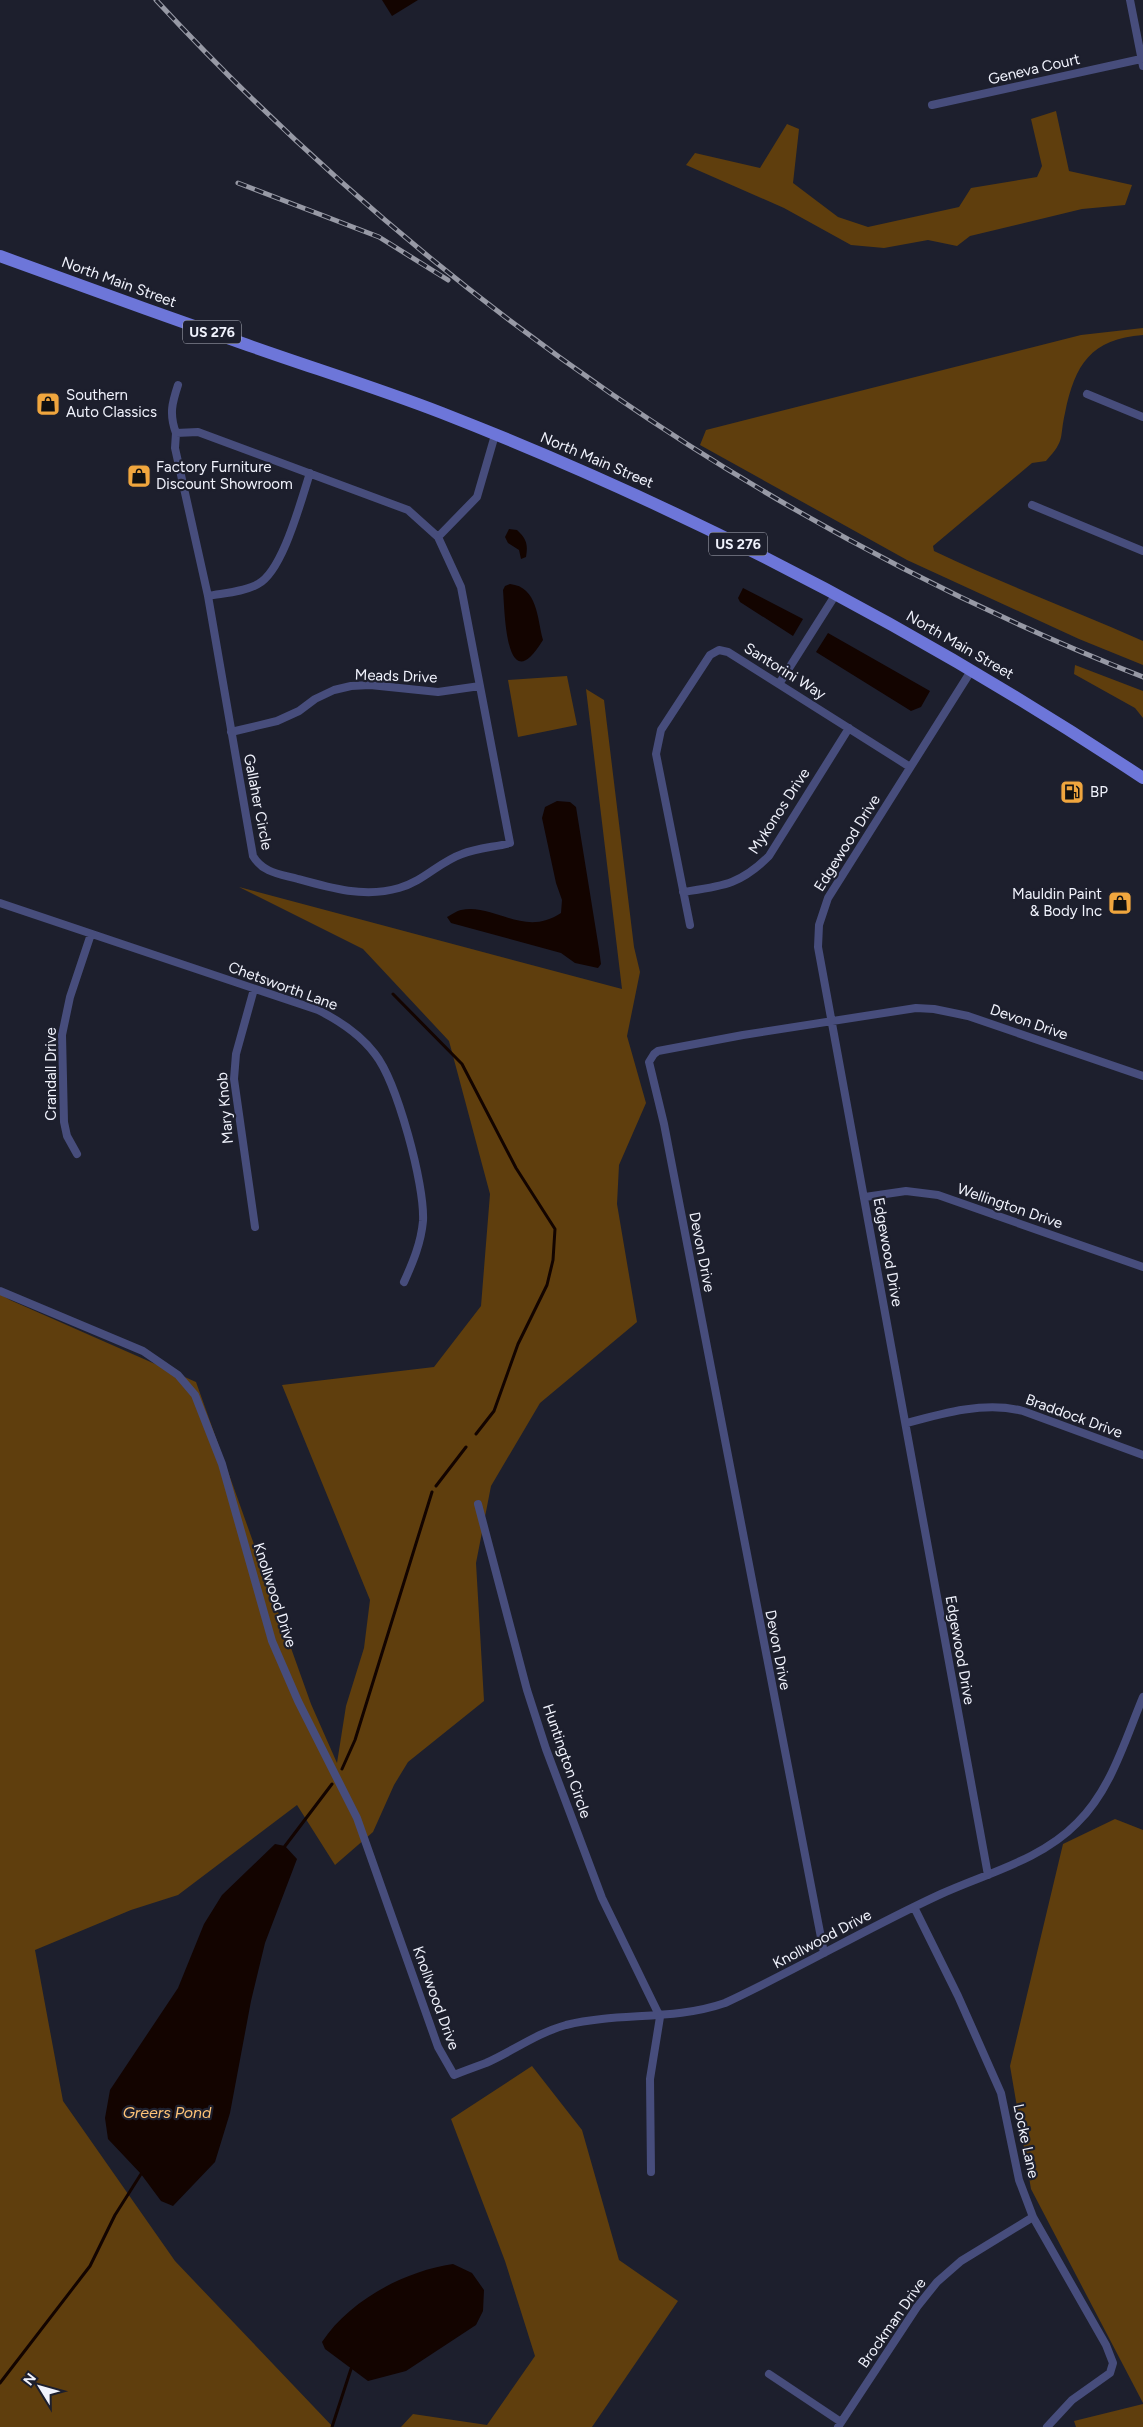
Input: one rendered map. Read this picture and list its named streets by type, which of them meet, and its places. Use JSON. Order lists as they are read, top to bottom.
{
  "streets": {
    "main road": ["North Main Street", "US 276"],
    "street": [
      "Geneva Court",
      "Santorini Way",
      "Meads Drive",
      "Gallaher Circle",
      "Mykonos Drive",
      "Edgewood Drive",
      "Chetsworth Lane",
      "Devon Drive",
      "Crandall Drive",
      "Mary Knob",
      "Wellington Drive",
      "Braddock Drive",
      "Knollwood Drive",
      "Huntington Circle",
      "Locke Lane",
      "Brockman Drive"
    ]
  },
  "crossings": [
    ["North Main Street", "Edgewood Drive"],
    ["Santorini Way", "Mykonos Drive"],
    ["Santorini Way", "Edgewood Drive"],
    ["Meads Drive", "Gallaher Circle"],
    ["Edgewood Drive", "Devon Drive"],
    ["Edgewood Drive", "Wellington Drive"],
    ["Edgewood Drive", "Braddock Drive"],
    ["Edgewood Drive", "Knollwood Drive"],
    ["Chetsworth Lane", "Crandall Drive"],
    ["Chetsworth Lane", "Mary Knob"],
    ["Devon Drive", "Knollwood Drive"],
    ["Knollwood Drive", "Huntington Circle"],
    ["Knollwood Drive", "Locke Lane"],
    ["Locke Lane", "Brockman Drive"]
  ],
  "water": ["Greers Pond"],
  "places": {
    "shop": ["Southern Auto Classics", "Factory Furniture Discount Showroom", "Mauldin Paint & Body Inc"],
    "fuel station": ["BP"]
  },
  "north": "top left"
}
